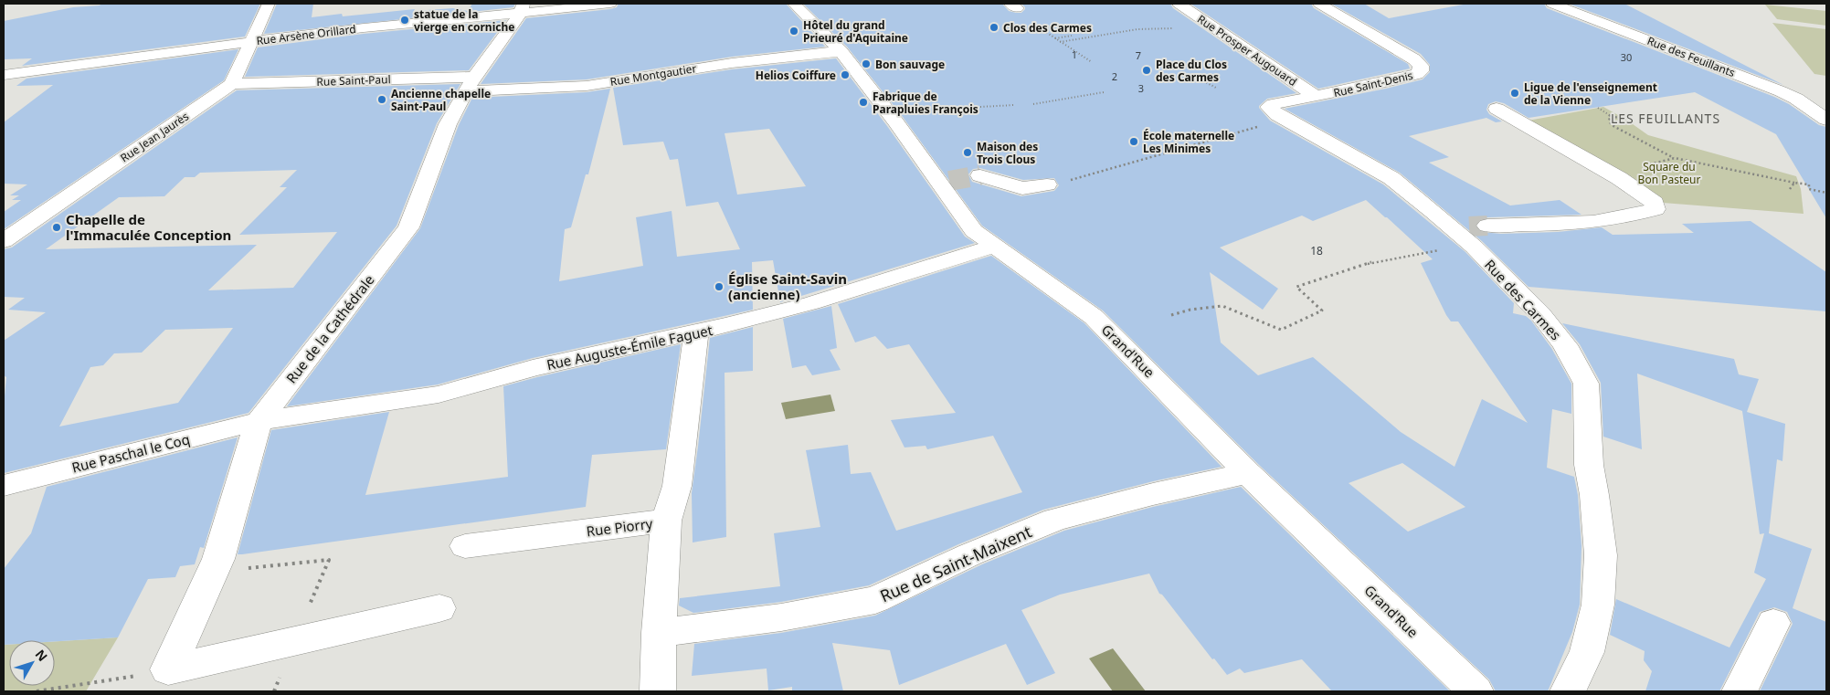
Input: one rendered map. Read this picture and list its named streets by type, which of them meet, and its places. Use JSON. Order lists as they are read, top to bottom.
{
  "streets": {
    "street": [
      "Rue Arsène Orillard",
      "Rue Prosper Augouard",
      "Rue des Feuillants",
      "Rue Montgautier",
      "Rue Saint-Paul",
      "Rue Saint-Denis",
      "Rue Jean Jaurès",
      "Rue des Carmes",
      "Rue de la Cathédrale",
      "Rue Auguste-Émile Faguet",
      "Grand'Rue",
      "Rue Paschal le Coq",
      "Rue Piorry",
      "Rue de Saint-Maixent"
    ]
  },
  "crossings": [
    ["Rue Arsène Orillard", "Rue de la Cathédrale"],
    ["Rue Prosper Augouard", "Rue Saint-Denis"],
    ["Rue Montgautier", "Rue Saint-Paul"],
    ["Rue Montgautier", "Rue de la Cathédrale"],
    ["Rue Montgautier", "Grand'Rue"],
    ["Rue Saint-Paul", "Rue Jean Jaurès"],
    ["Rue Saint-Paul", "Rue de la Cathédrale"],
    ["Rue Saint-Denis", "Rue des Carmes"],
    ["Rue de la Cathédrale", "Rue Auguste-Émile Faguet"],
    ["Rue de la Cathédrale", "Rue Paschal le Coq"],
    ["Rue Auguste-Émile Faguet", "Grand'Rue"],
    ["Rue Auguste-Émile Faguet", "Rue Paschal le Coq"],
    ["Rue Auguste-Émile Faguet", "Rue Piorry"],
    ["Grand'Rue", "Rue de Saint-Maixent"]
  ],
  "districts": ["LES FEUILLANTS"],
  "parks": ["Square du Bon Pasteur"],
  "places": [
    "statue de la vierge en corniche",
    "Clos des Carmes",
    "Hôtel du grand Prieuré d'Aquitaine",
    "Bon sauvage",
    "Place du Clos des Carmes",
    "Helios Coiffure",
    "Ligue de l'enseignement de la Vienne",
    "Ancienne chapelle Saint-Paul",
    "Fabrique de Parapluies François",
    "École maternelle Les Minimes",
    "Maison des Trois Clous",
    "Chapelle de l'Immaculée Conception",
    "Église Saint-Savin (ancienne)"
  ],
  "house_numbers": [
    "1",
    "7",
    "30",
    "2",
    "3",
    "18"
  ],
  "north": "top right"
}
